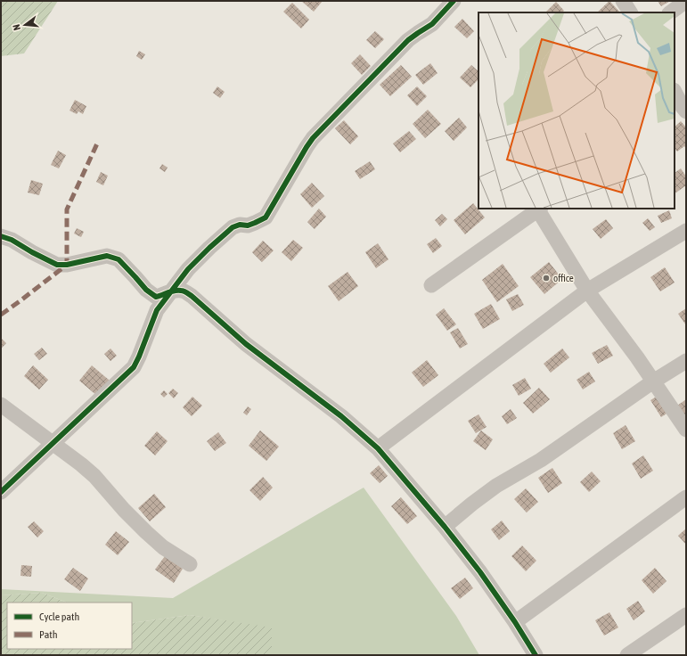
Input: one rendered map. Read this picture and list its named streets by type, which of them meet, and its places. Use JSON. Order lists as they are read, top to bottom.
{
  "places": ["office"],
  "legend": ["Cycle path", "Path"],
  "north": "left"
}
